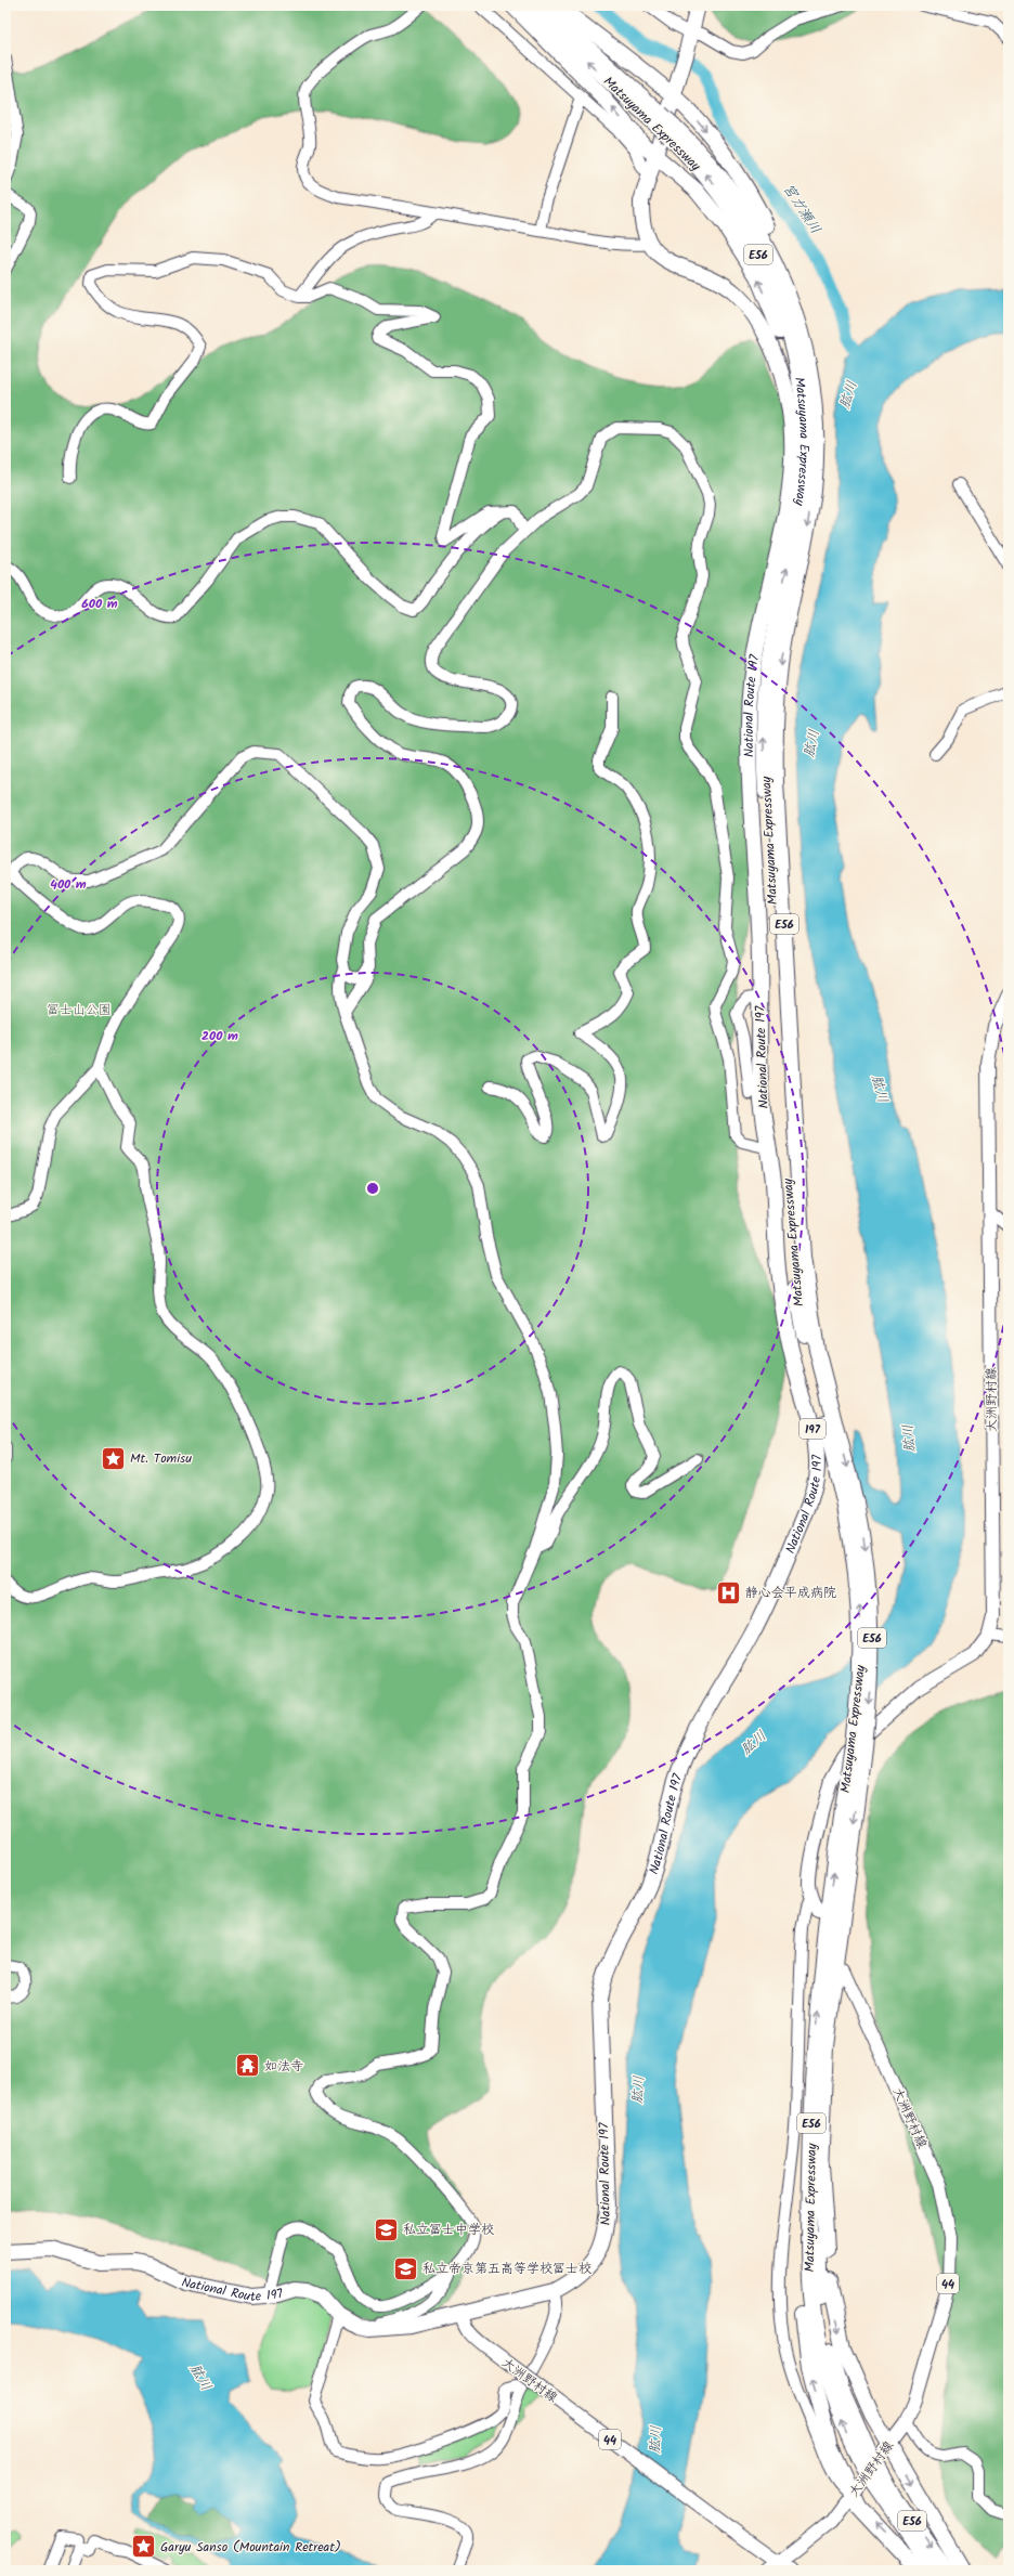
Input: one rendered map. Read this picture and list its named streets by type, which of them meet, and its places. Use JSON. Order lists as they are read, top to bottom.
{
  "streets": {
    "highway": [
      "Matsuyama Expressway",
      "E56",
      "National Route 197",
      "197"
    ],
    "main road": ["大洲野村線", "44"]
  },
  "crossings": [
    ["National Route 197", "大洲野村線"]
  ],
  "water": ["宮ガ瀬川", "肱川"],
  "parks": ["冨士山公園"],
  "places": {
    "place": ["Mt. Tomisu", "Garyu Sanso (Mountain Retreat)"],
    "hospital": ["静心会平成病院"],
    "temple": ["如法寺"],
    "school or university": ["私立冨士中学校", "私立帝京第五高等学校冨士校"]
  },
  "rings": ["600 m", "400 m", "200 m"]
}
